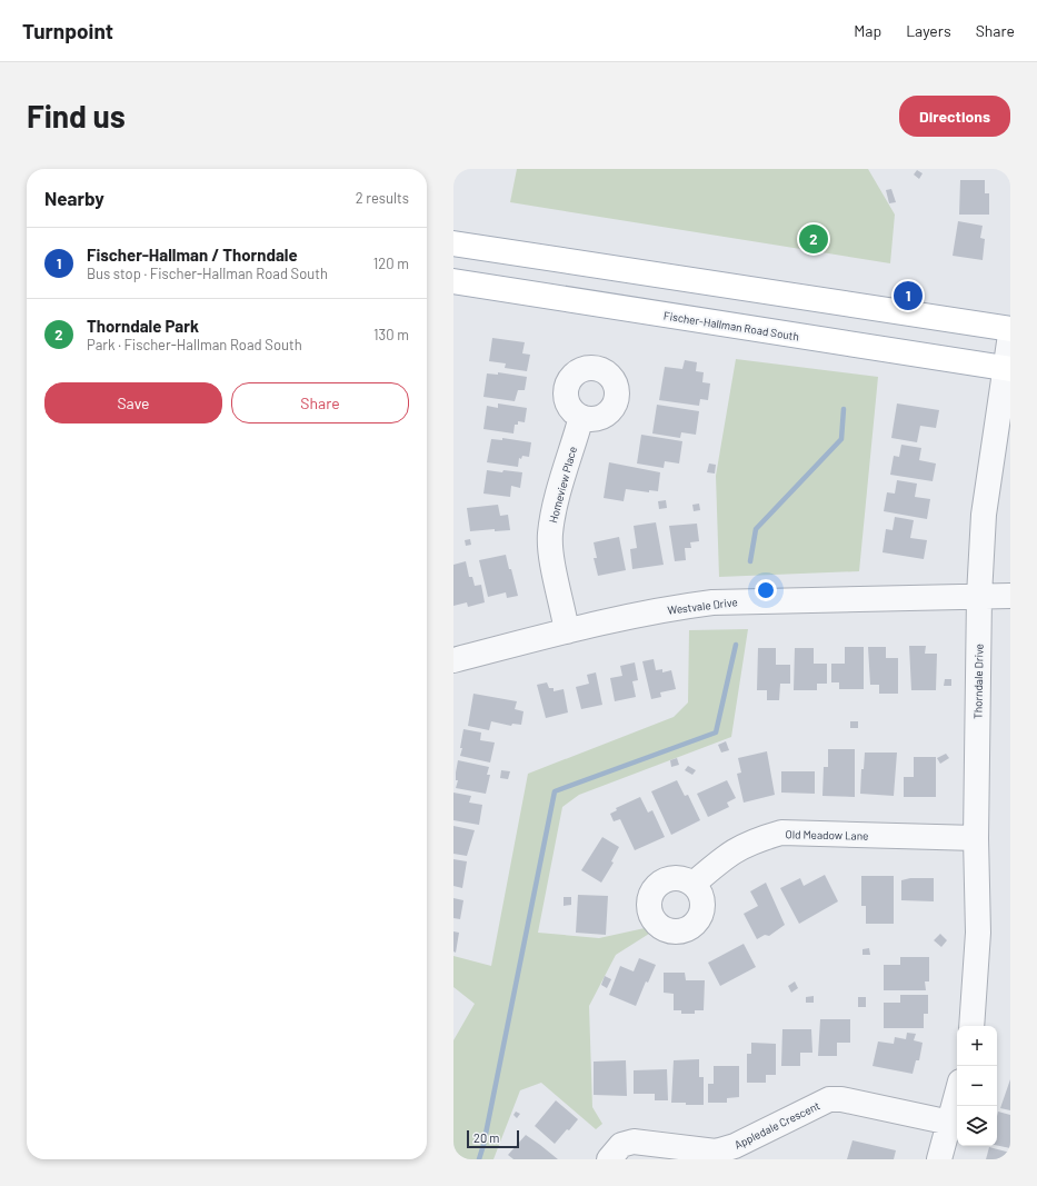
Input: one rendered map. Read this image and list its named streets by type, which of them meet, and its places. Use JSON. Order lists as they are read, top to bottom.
{
  "streets": {
    "main road": ["Fischer-Hallman Road South"],
    "street": [
      "Homeview Place",
      "Westvale Drive",
      "Thorndale Drive",
      "Old Meadow Lane",
      "Appledale Crescent"
    ]
  },
  "crossings": [
    ["Fischer-Hallman Road South", "Thorndale Drive"],
    ["Homeview Place", "Westvale Drive"],
    ["Westvale Drive", "Thorndale Drive"],
    ["Thorndale Drive", "Old Meadow Lane"]
  ],
  "scale_bar": "20 m",
  "page": {
    "header": "Turnpoint",
    "nav": ["Map", "Layers", "Share"],
    "buttons": [
      "Directions",
      ["Save", "Share"]
    ],
    "title": "Find us",
    "heading": ["Nearby", "2 results"],
    "pins": ["2", "1"],
    "list": [
      {
        "mark": "1",
        "name": "Fischer-Hallman / Thorndale",
        "note": "Bus stop · Fischer-Hallman Road South",
        "value": "120 m"
      },
      {
        "mark": "2",
        "name": "Thorndale Park",
        "note": "Park · Fischer-Hallman Road South",
        "value": "130 m"
      }
    ],
    "map_buttons": ["+", "−"],
    "scale": "20 m"
  }
}
